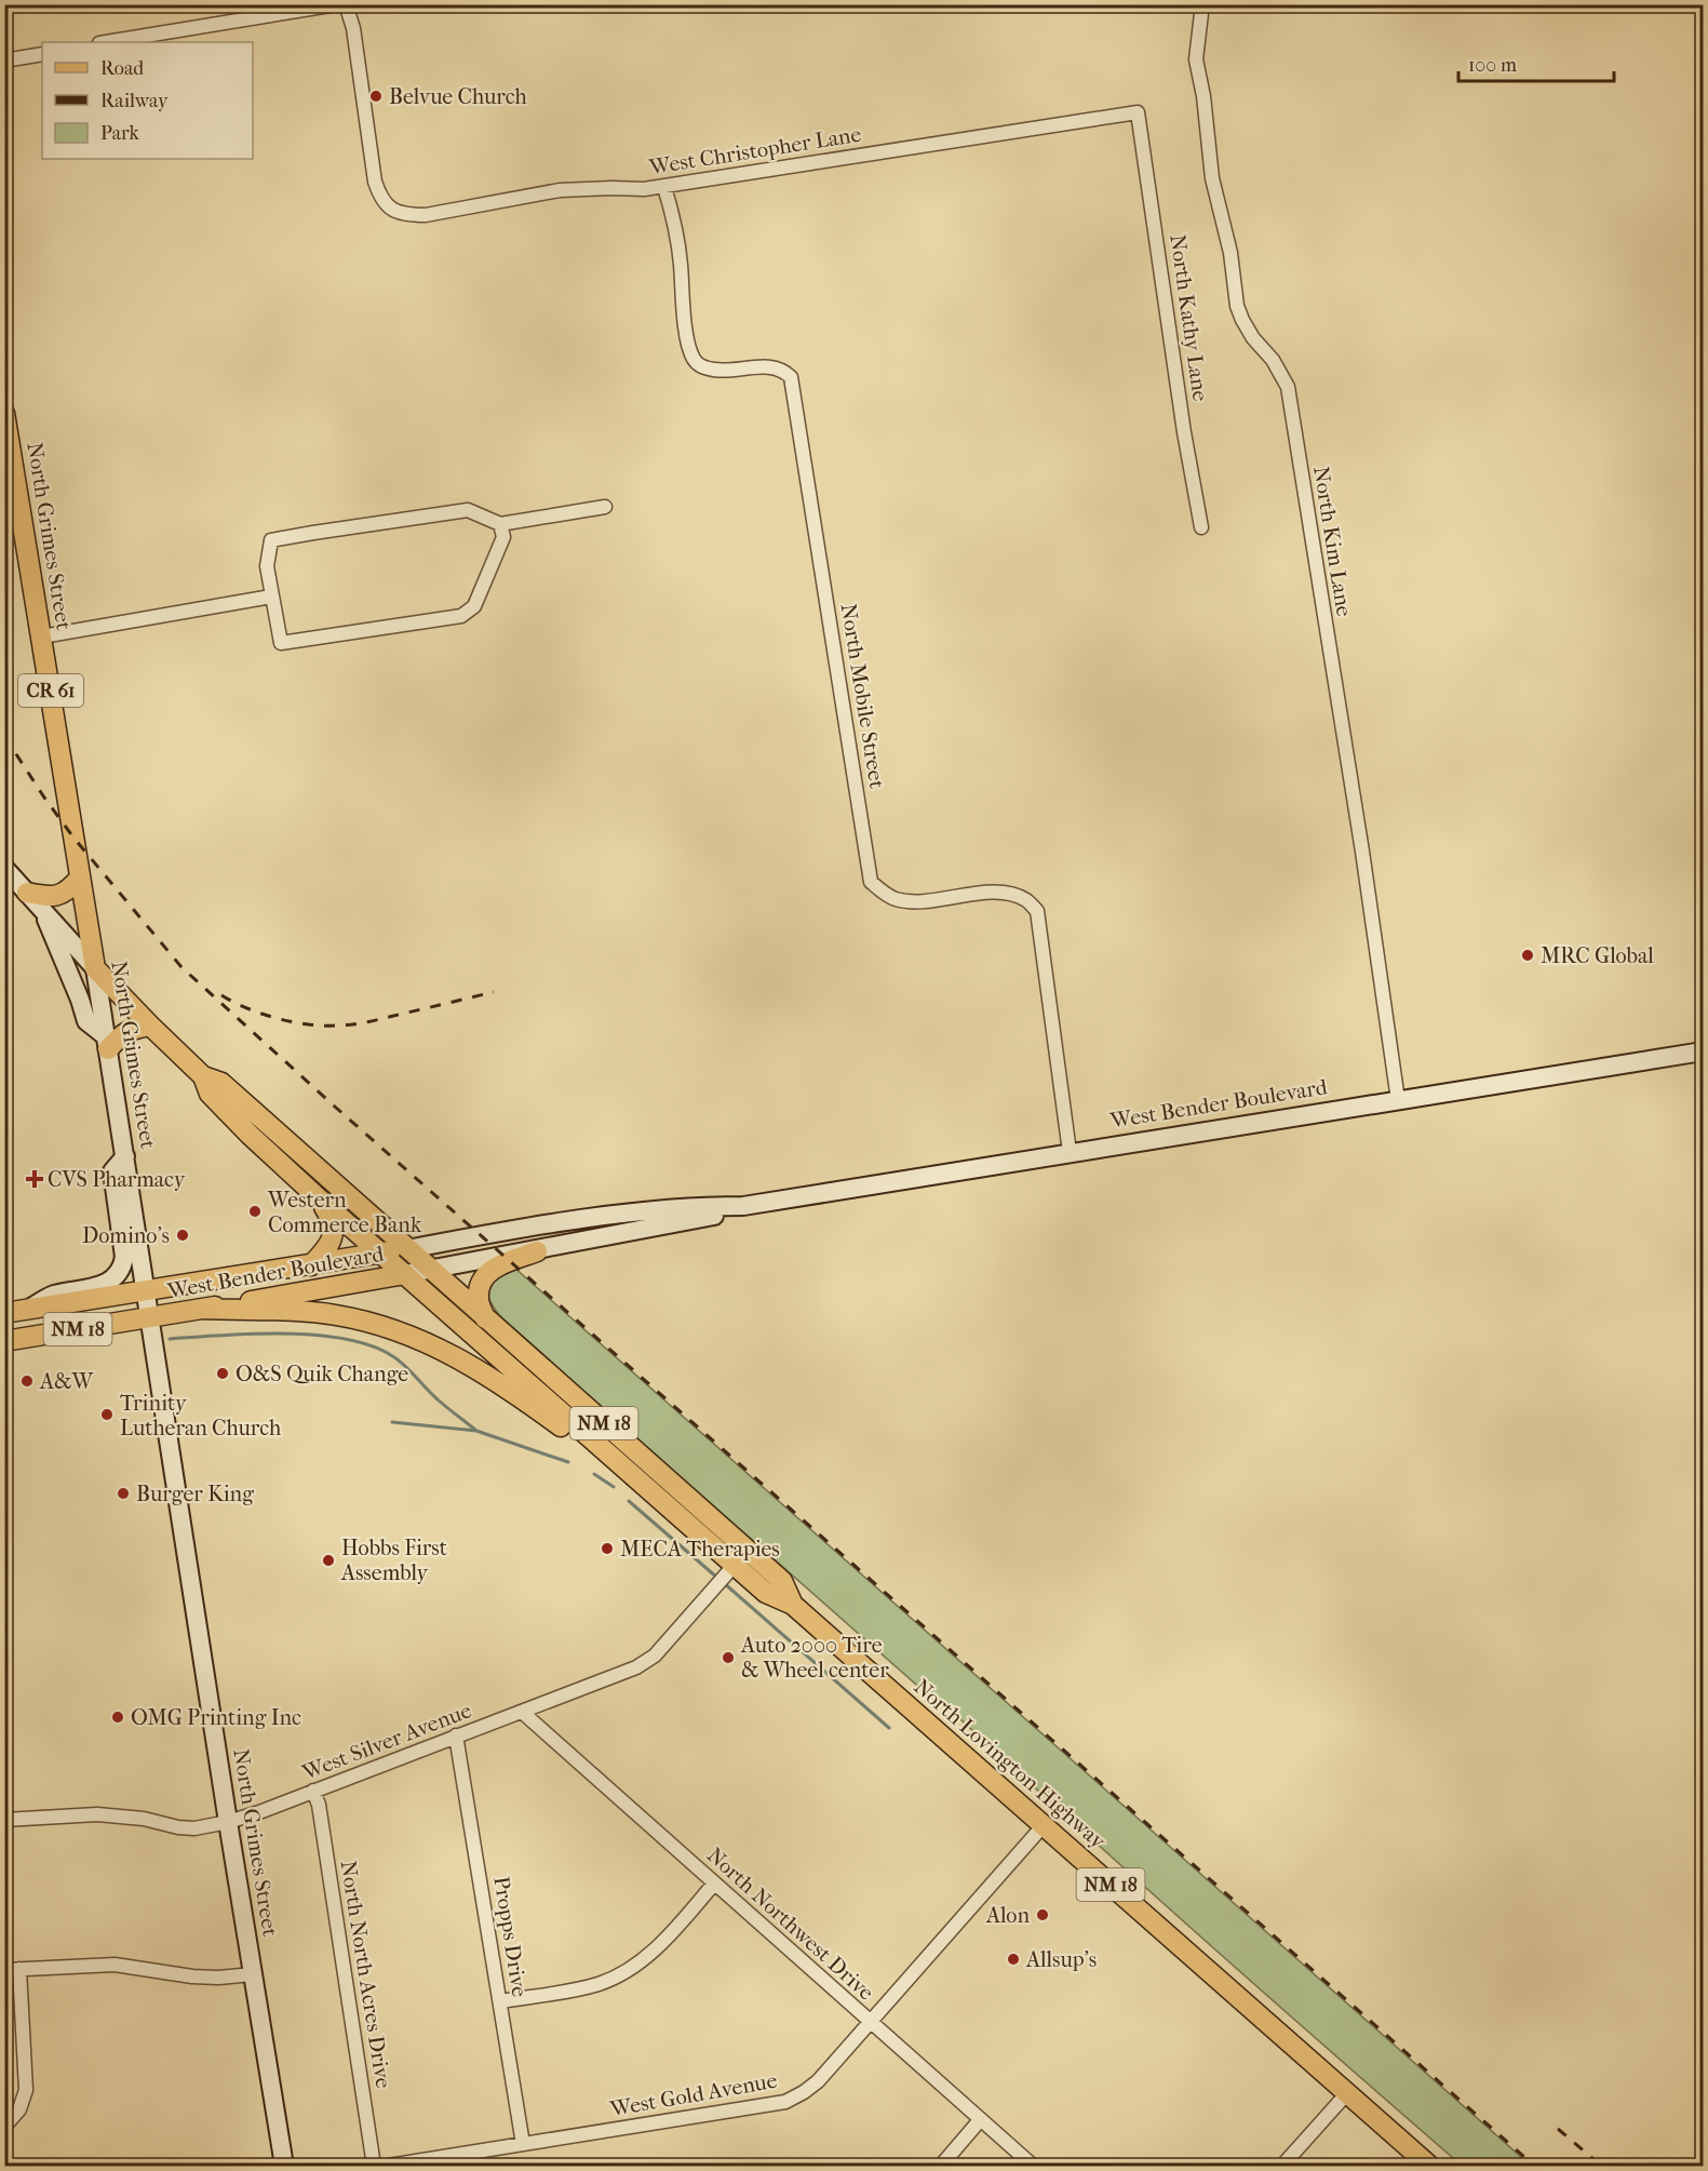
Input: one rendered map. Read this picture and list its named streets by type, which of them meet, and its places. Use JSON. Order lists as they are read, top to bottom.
{
  "streets": {
    "main road": [
      "North Grimes Street",
      "CR 61",
      "West Bender Boulevard",
      "NM 18",
      "North Lovington Highway"
    ],
    "street": [
      "West Christopher Lane",
      "North Kathy Lane",
      "North Kim Lane",
      "North Mobile Street",
      "West Silver Avenue",
      "North Northwest Drive",
      "Propps Drive",
      "North North Acres Drive",
      "West Gold Avenue"
    ]
  },
  "crossings": [
    ["West Christopher Lane", "North Kathy Lane"],
    ["West Christopher Lane", "North Mobile Street"],
    ["North Grimes Street", "West Bender Boulevard"],
    ["North Grimes Street", "West Silver Avenue"],
    ["North Kim Lane", "West Bender Boulevard"],
    ["North Mobile Street", "West Bender Boulevard"],
    ["West Bender Boulevard", "North Lovington Highway"],
    ["West Silver Avenue", "North Lovington Highway"],
    ["West Silver Avenue", "North Northwest Drive"],
    ["West Silver Avenue", "Propps Drive"],
    ["West Silver Avenue", "North North Acres Drive"],
    ["North Lovington Highway", "West Gold Avenue"],
    ["North Northwest Drive", "West Gold Avenue"],
    ["Propps Drive", "West Gold Avenue"]
  ],
  "places": {
    "other": [
      "Belvue Church",
      "MRC Global",
      "Western Commerce Bank",
      "Domino's",
      "O&S Quik Change",
      "A&W",
      "Trinity Lutheran Church",
      "Burger King",
      "MECA Therapies",
      "Hobbs First Assembly",
      "Auto 2000 Tire & Wheel center",
      "OMG Printing Inc",
      "Alon",
      "Allsup's"
    ],
    "health": ["CVS Pharmacy"]
  },
  "legend": ["Road", "Railway", "Park"],
  "scale_bar": "100 m"
}
